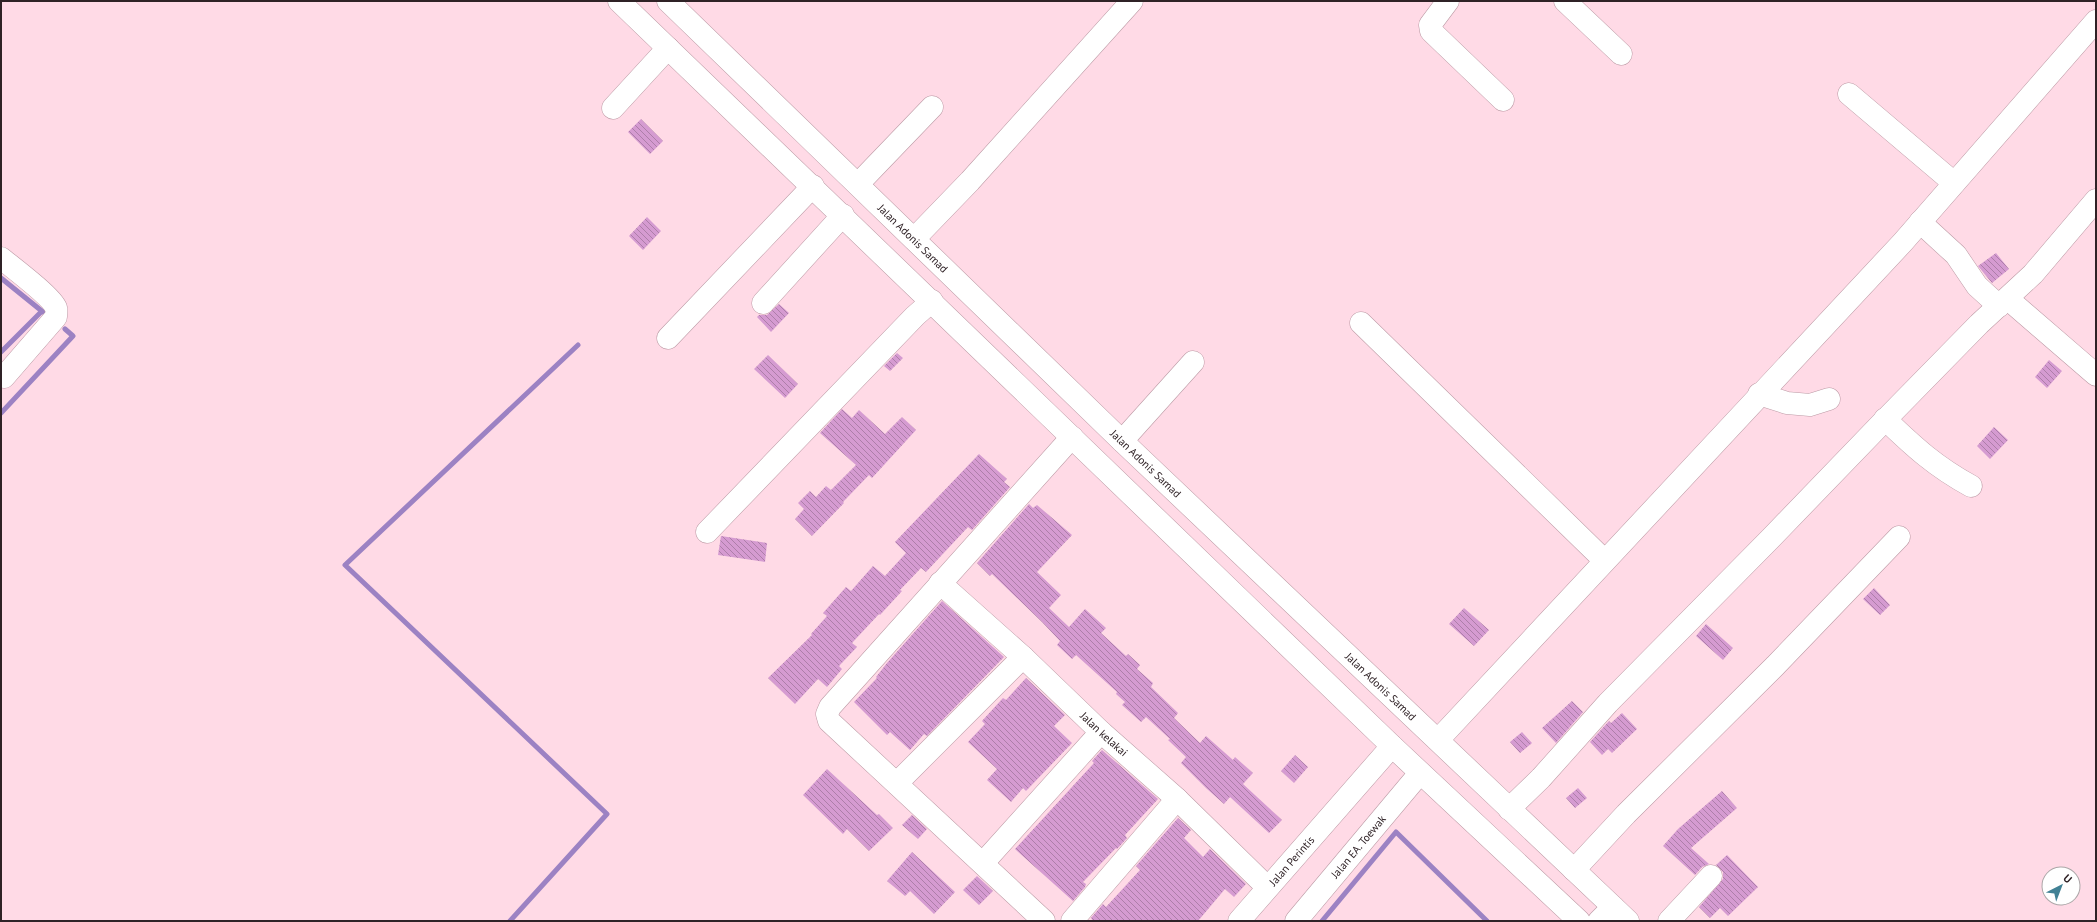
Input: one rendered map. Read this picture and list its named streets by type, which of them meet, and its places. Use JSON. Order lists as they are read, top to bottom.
{
  "streets": {
    "main road": [
      "Jalan Adonis Samad",
      "Jalan kelakai",
      "Jalan EA. Toewak",
      "Jalan Perintis"
    ]
  },
  "crossings": [
    ["Jalan kelakai", "Jalan Perintis"]
  ],
  "north": "top right"
}
